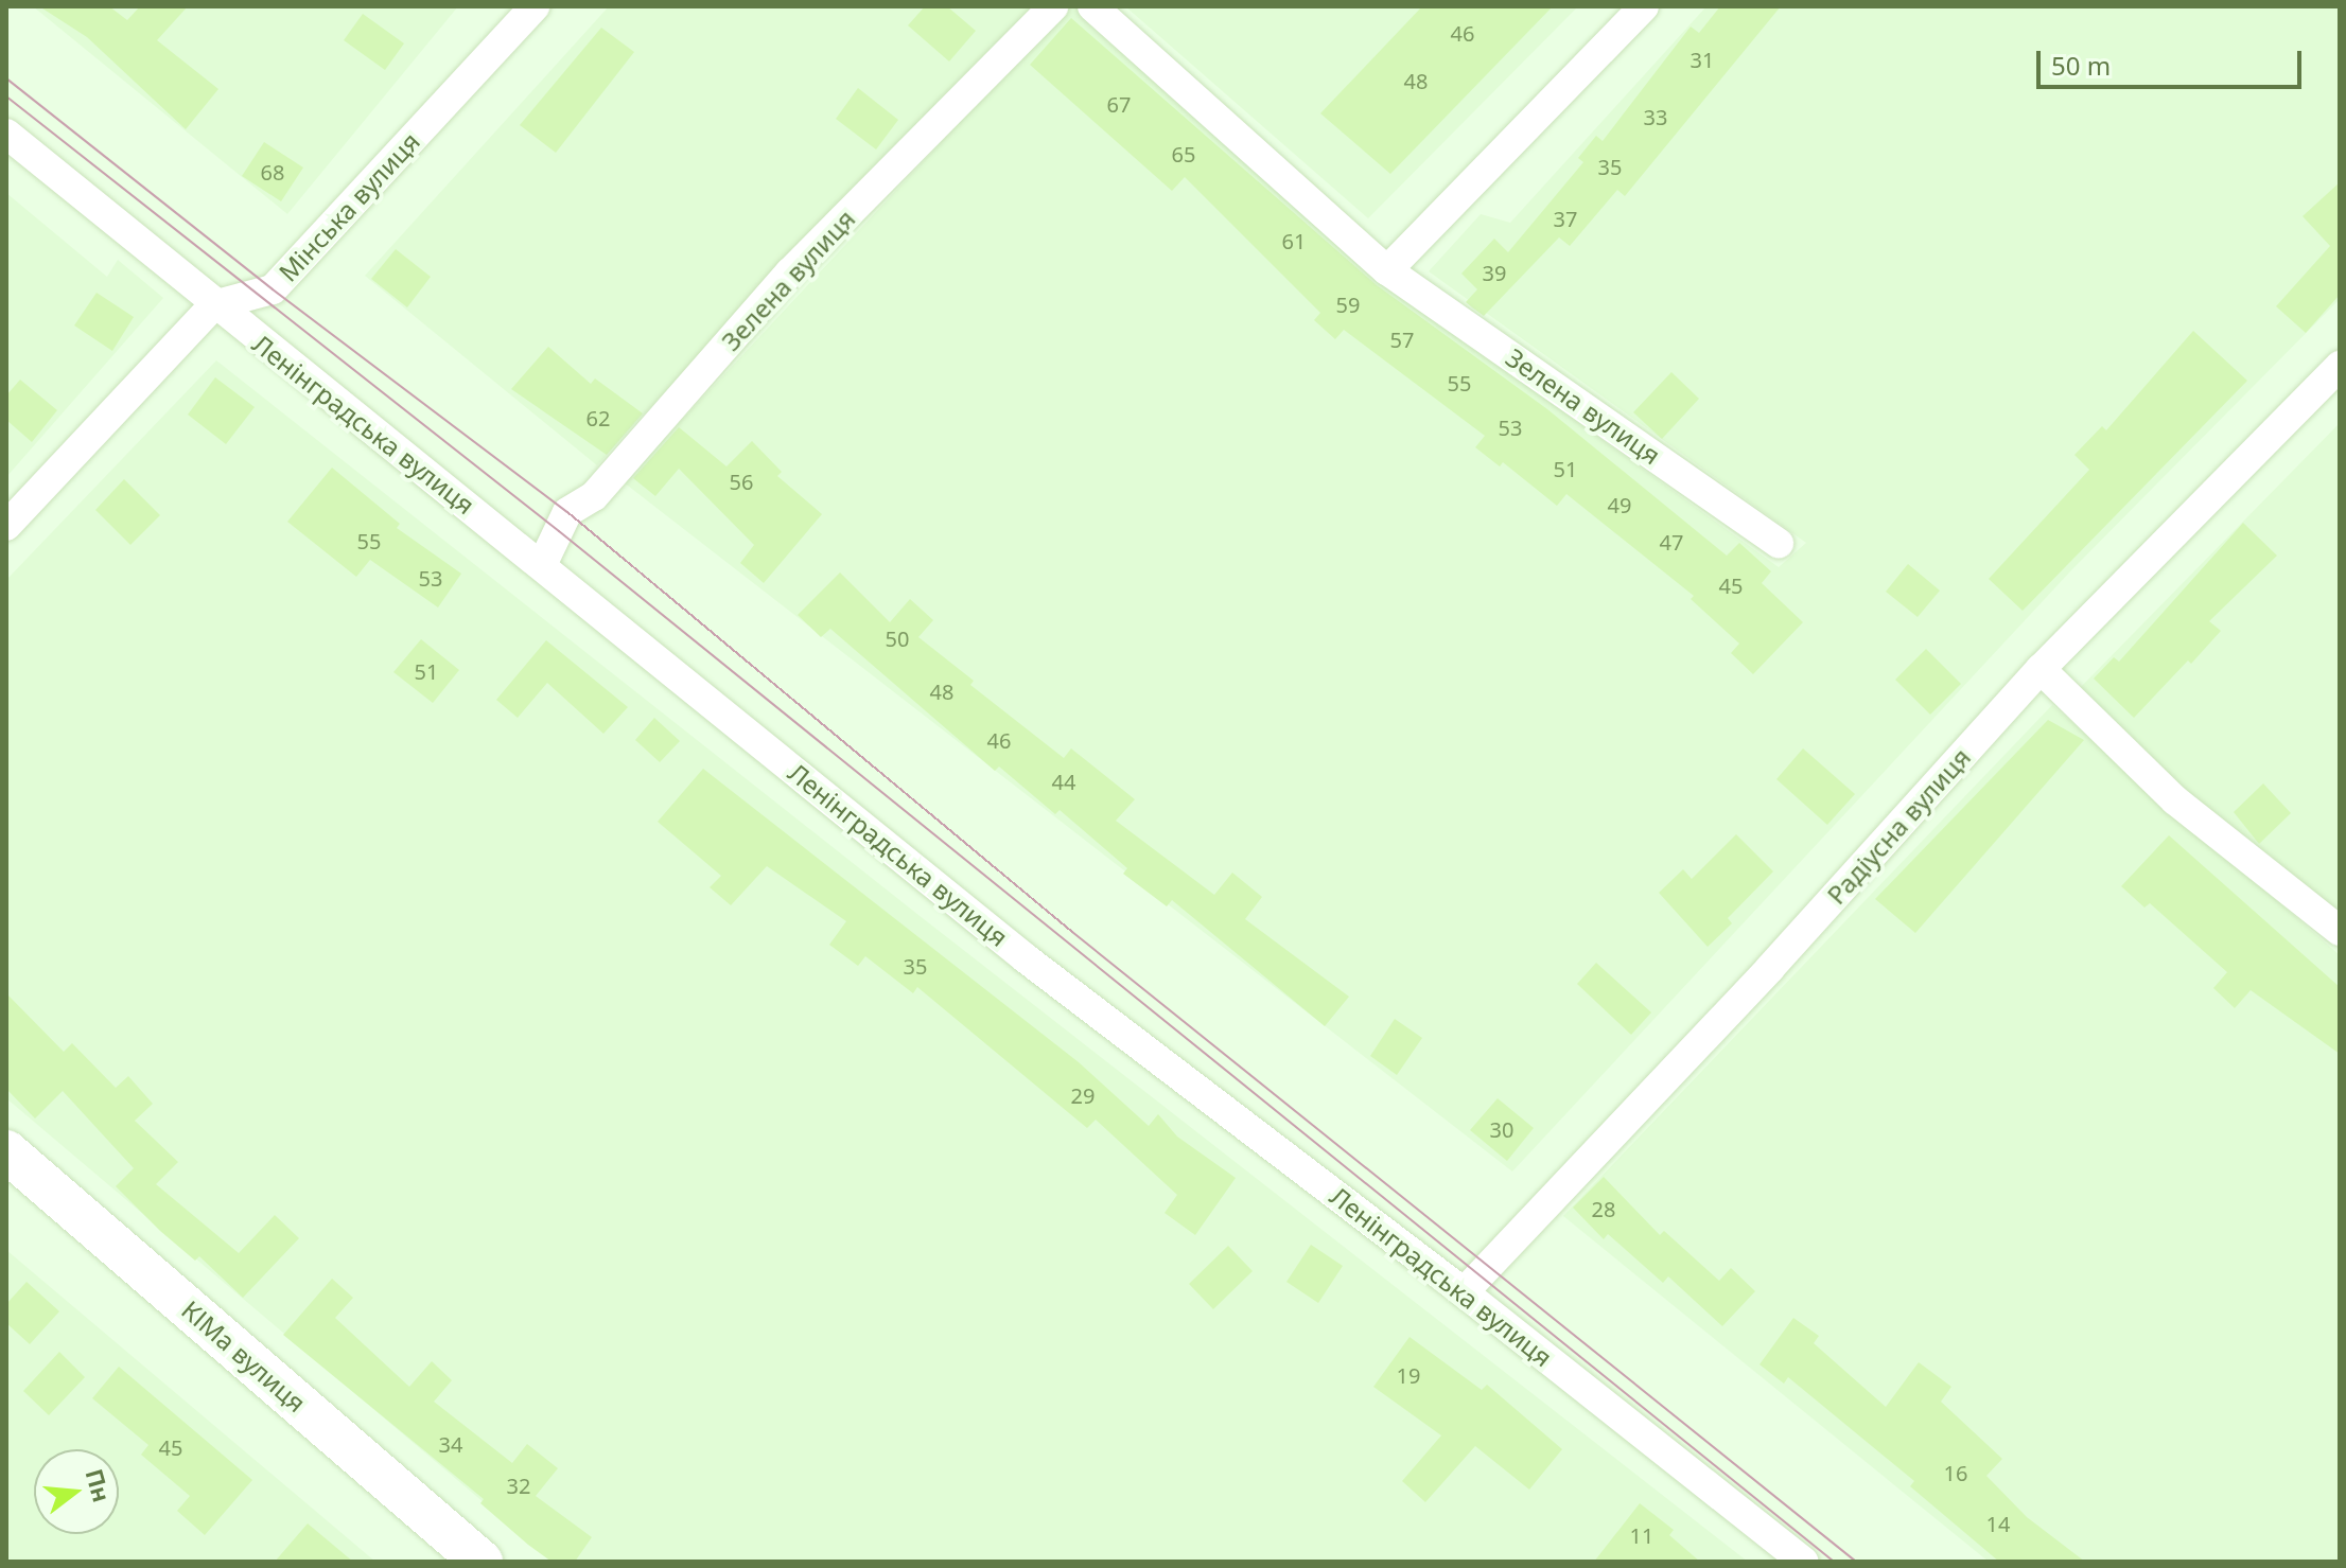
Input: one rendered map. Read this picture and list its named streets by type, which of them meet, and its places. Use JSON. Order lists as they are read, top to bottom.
{
  "streets": {
    "street": [
      "Мінська вулиця",
      "Зелена вулиця",
      "Ленінградська вулиця",
      "Радіусна вулиця",
      "КІМа вулиця"
    ]
  },
  "crossings": [
    ["Мінська вулиця", "Ленінградська вулиця"],
    ["Зелена вулиця", "Ленінградська вулиця"],
    ["Ленінградська вулиця", "Радіусна вулиця"]
  ],
  "house_numbers": [
    "46",
    "31",
    "48",
    "67",
    "33",
    "65",
    "35",
    "68",
    "37",
    "61",
    "39",
    "59",
    "57",
    "55",
    "62",
    "53",
    "51",
    "56",
    "49",
    "55",
    "47",
    "53",
    "45",
    "50",
    "51",
    "48",
    "46",
    "44",
    "35",
    "29",
    "30",
    "28",
    "19",
    "34",
    "45",
    "16",
    "32",
    "14",
    "11"
  ],
  "scale_bar": "50 m",
  "north": "right"
}
